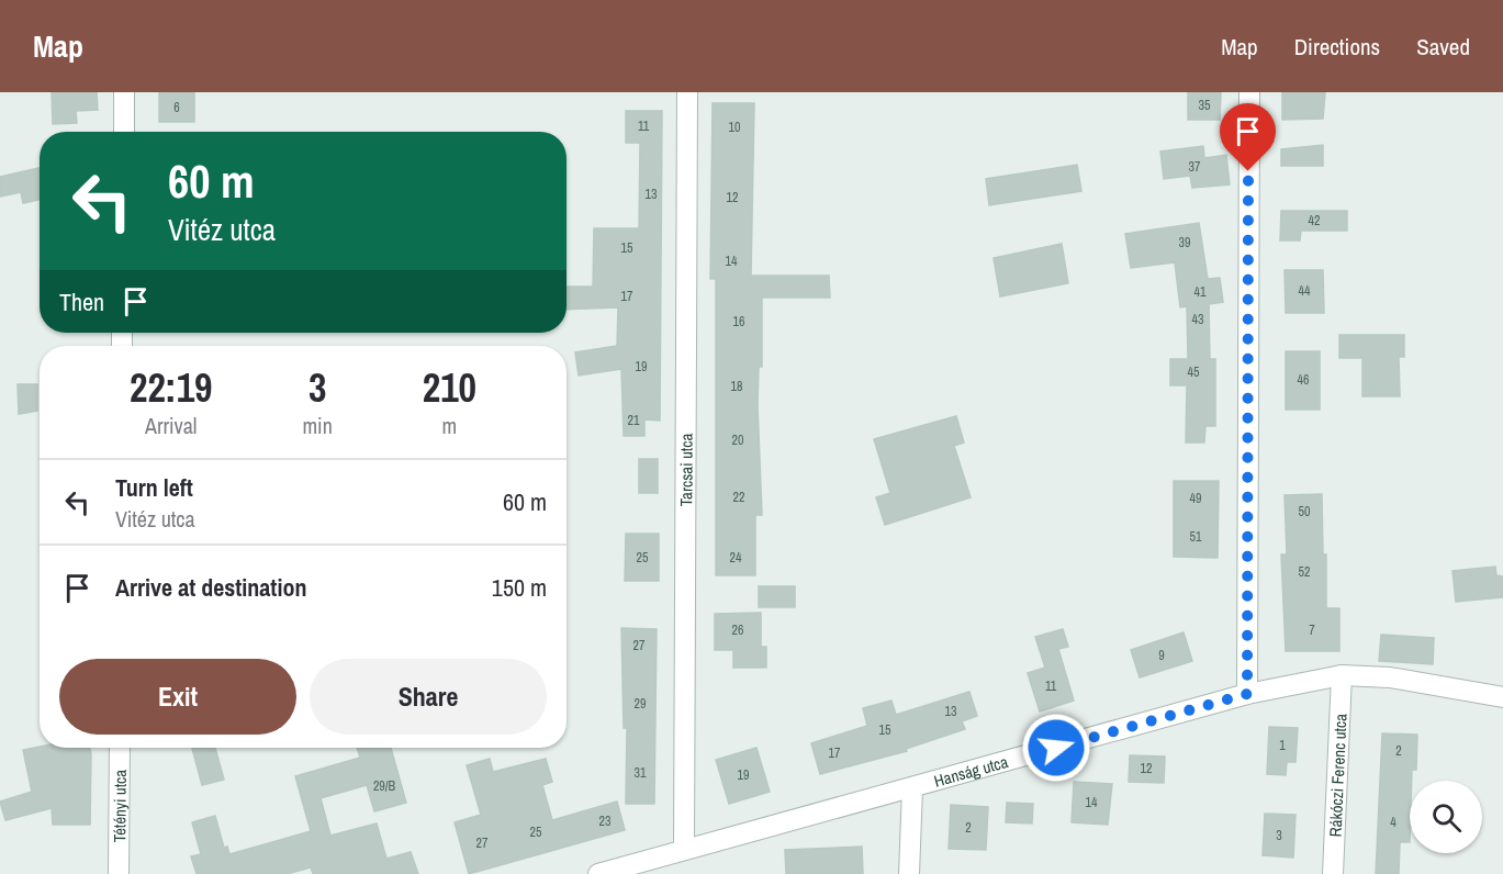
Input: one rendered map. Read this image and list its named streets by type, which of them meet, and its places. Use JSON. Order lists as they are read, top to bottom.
{
  "streets": {
    "street": [
      "Tarcsai utca",
      "Hanság utca",
      "Rákóczi Ferenc utca",
      "Tétényi utca"
    ]
  },
  "crossings": [
    ["Tarcsai utca", "Hanság utca"],
    ["Hanság utca", "Rákóczi Ferenc utca"]
  ],
  "house_numbers": [
    "35",
    "6",
    "11",
    "10",
    "37",
    "13",
    "12",
    "42",
    "39",
    "15",
    "14",
    "44",
    "41",
    "17",
    "43",
    "16",
    "19",
    "45",
    "46",
    "18",
    "21",
    "20",
    "22",
    "49",
    "50",
    "51",
    "25",
    "24",
    "52",
    "26",
    "7",
    "27",
    "9",
    "11",
    "29",
    "13",
    "15",
    "1",
    "2",
    "17",
    "12",
    "31",
    "19",
    "29/B",
    "14",
    "23",
    "4",
    "2",
    "25",
    "3",
    "27"
  ],
  "page": {
    "header": "Map",
    "nav": ["Map", "Directions", "Saved"],
    "turn": ["60 m", "Vitéz utca"],
    "then": "Then",
    "eta": [
      "22:19",
      "Arrival",
      "3",
      "min",
      "210",
      "m"
    ],
    "list": [
      {
        "name": "Turn left",
        "note": "Vitéz utca",
        "value": "60 m"
      },
      {
        "name": "Arrive at destination",
        "value": "150 m"
      }
    ],
    "buttons": ["Exit", "Share"]
  }
}
